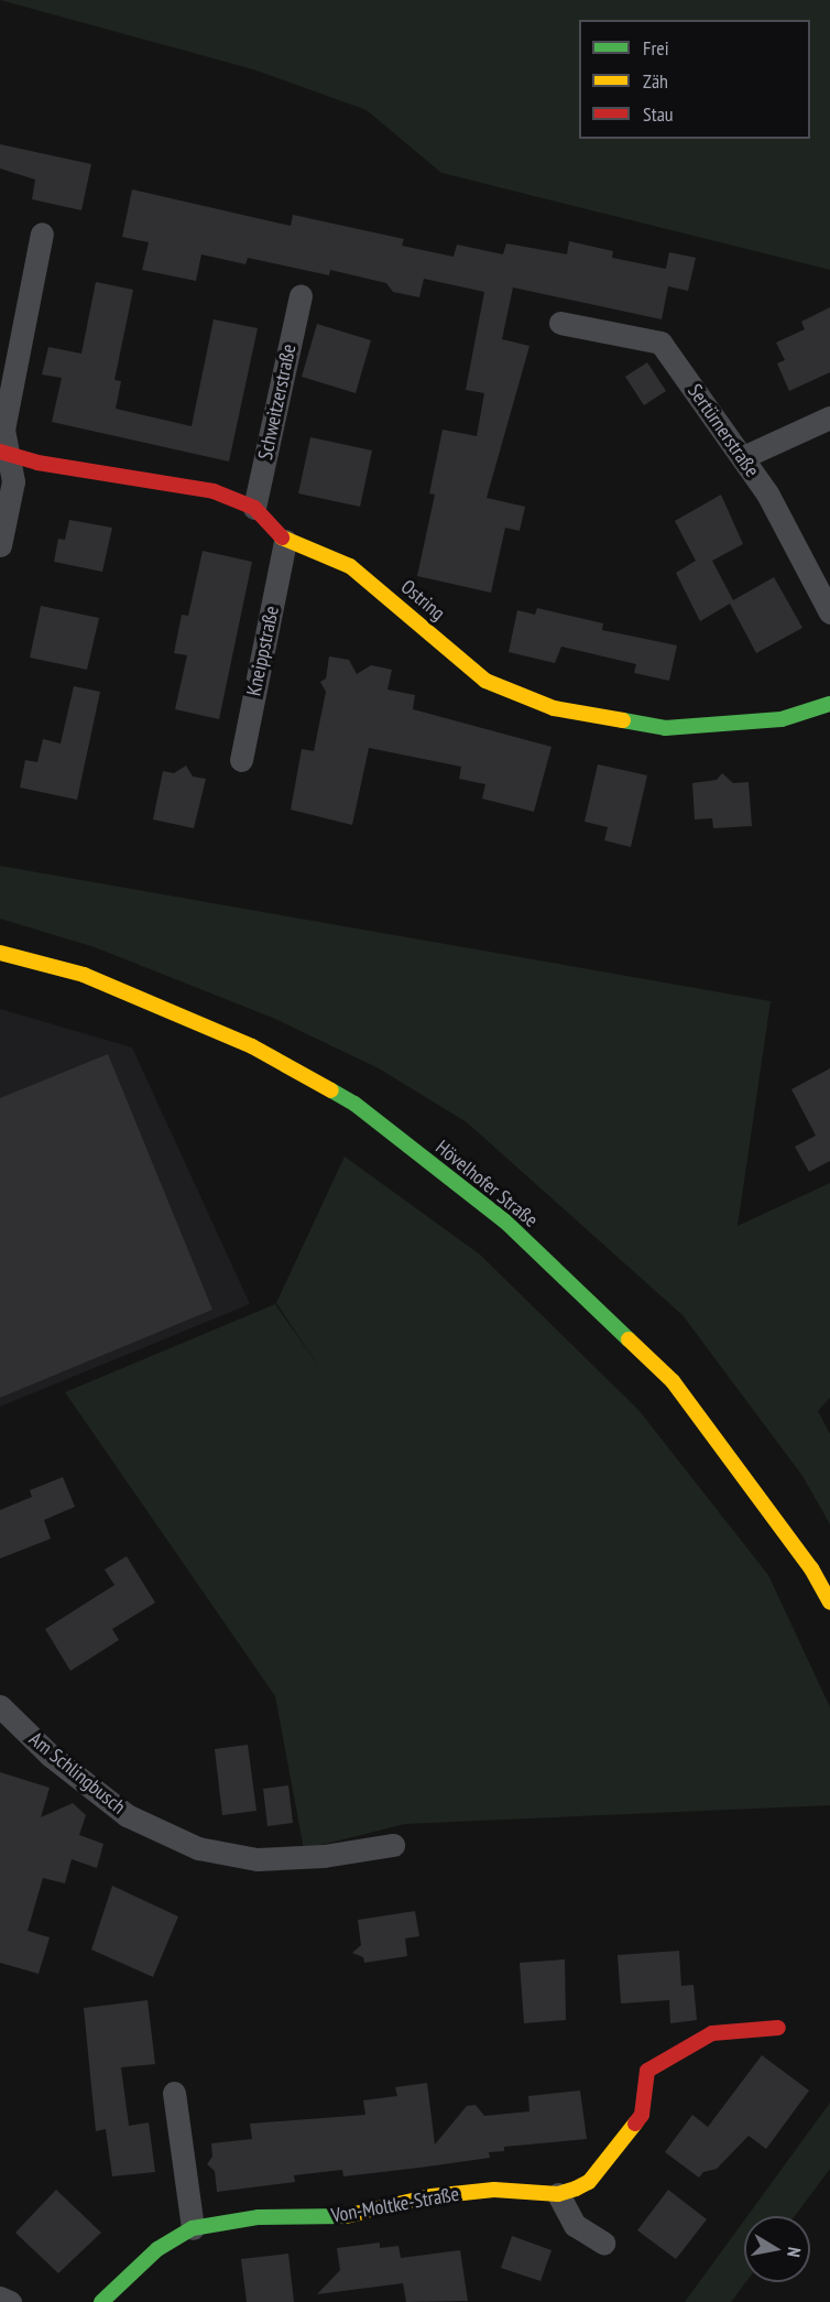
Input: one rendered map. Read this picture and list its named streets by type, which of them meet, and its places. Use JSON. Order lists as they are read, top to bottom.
{
  "streets": {
    "street": [
      "Schweitzerstraße",
      "Sertürnerstraße",
      "Ostring",
      "Kneippstraße",
      "Hövelhofer Straße",
      "Am Schlingbusch",
      "Von-Moltke-Straße"
    ]
  },
  "crossings": [
    ["Schweitzerstraße", "Ostring"],
    ["Ostring", "Kneippstraße"]
  ],
  "legend": ["Frei", "Zäh", "Stau"],
  "north": "right"
}
